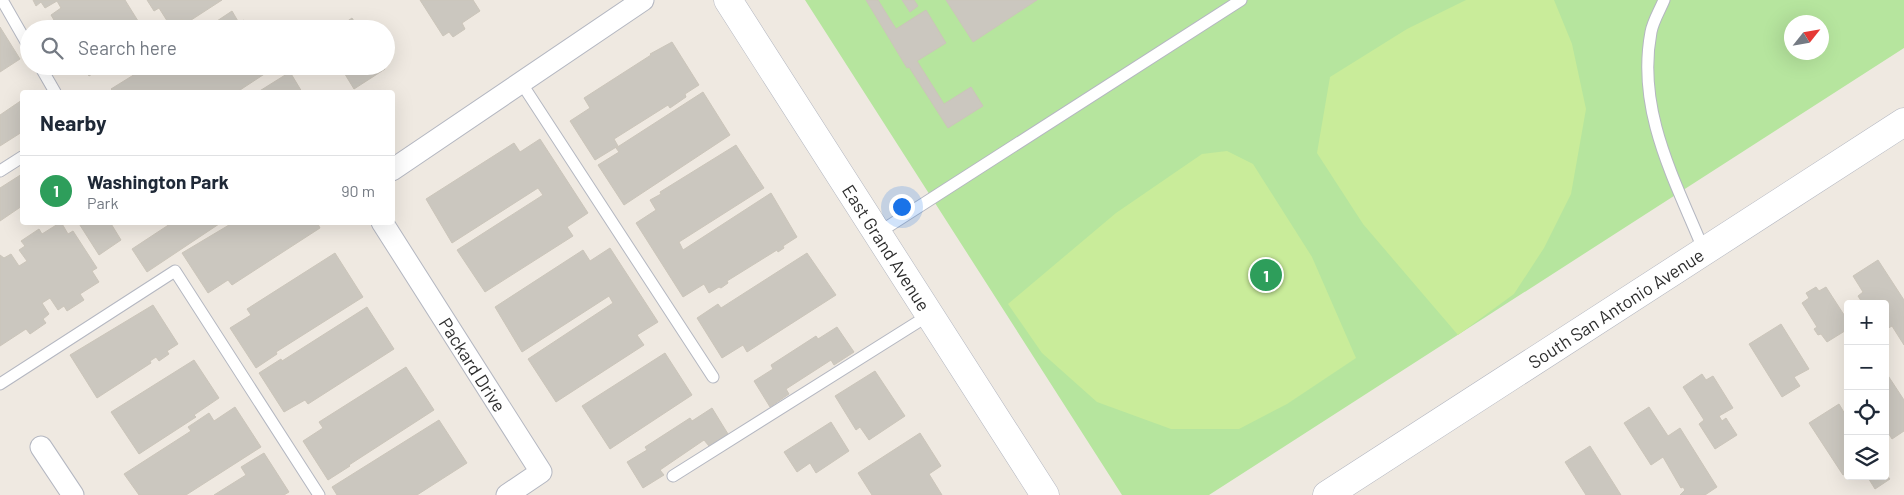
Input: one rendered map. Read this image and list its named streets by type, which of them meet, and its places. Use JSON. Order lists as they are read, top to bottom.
{
  "streets": {
    "street": ["East Grand Avenue", "South San Antonio Avenue", "Packard Drive"]
  },
  "north": "top right",
  "page": {
    "search": "Search here",
    "heading": "Nearby",
    "list": [
      {
        "mark": "1",
        "name": "Washington Park",
        "note": "Park",
        "value": "90 m"
      }
    ],
    "pins": "1",
    "map_buttons": ["+", "−"]
  }
}
